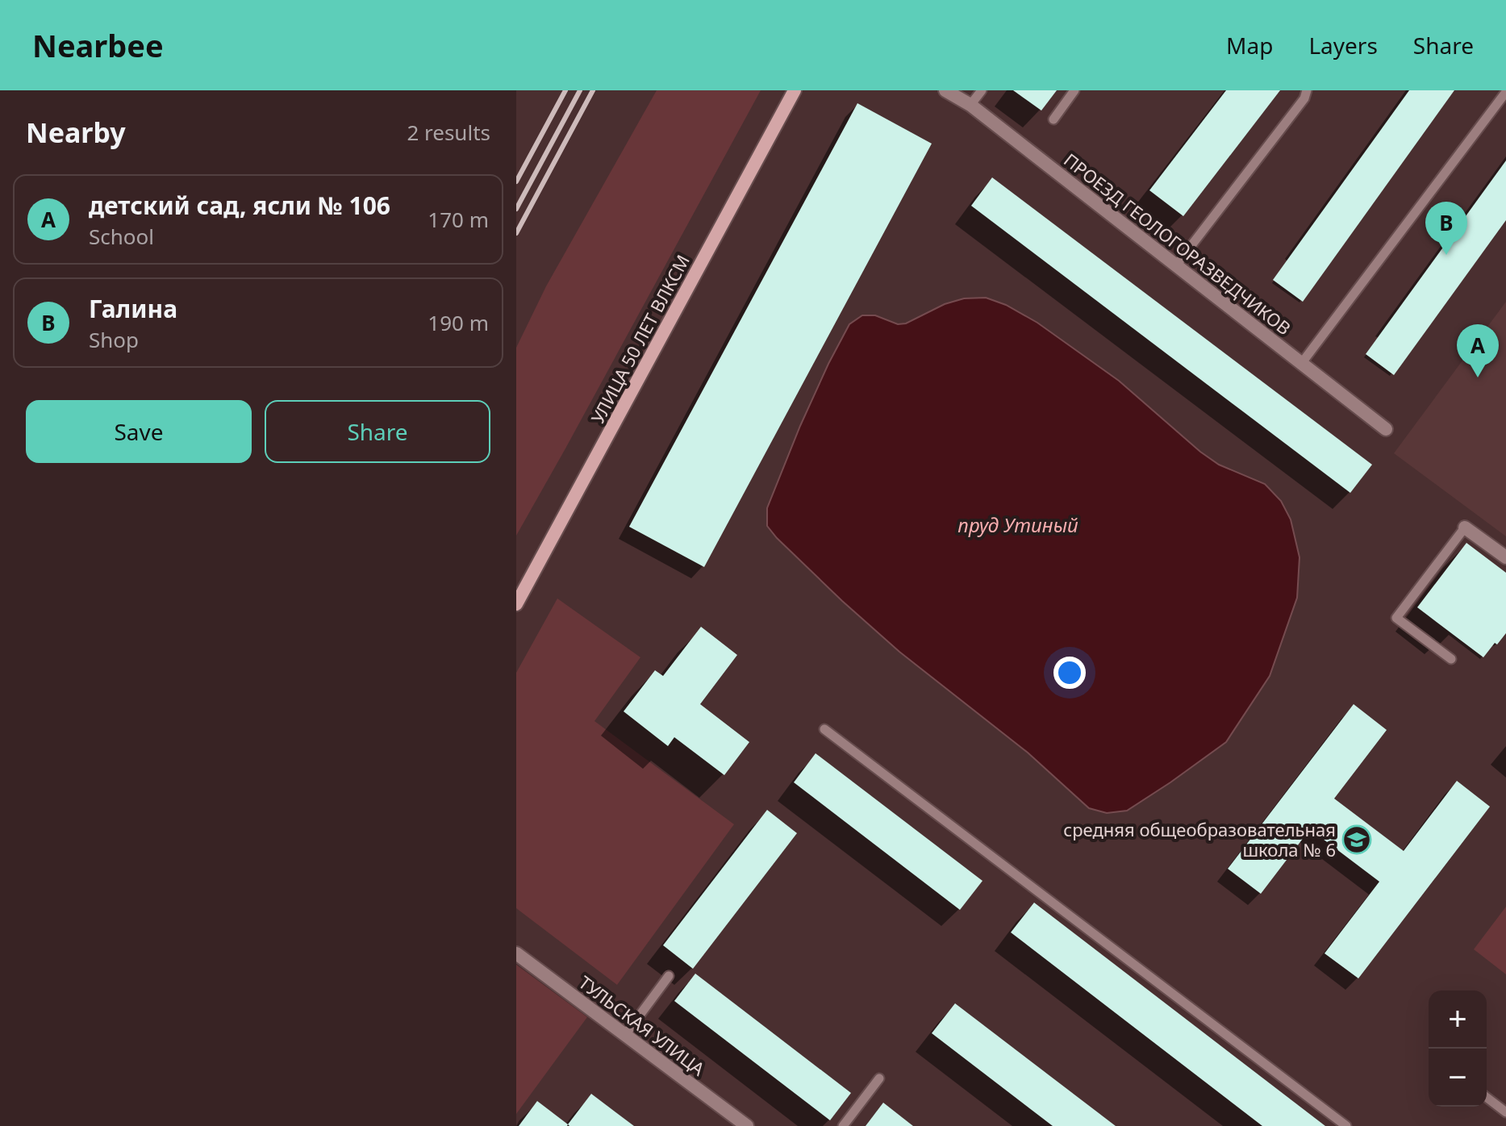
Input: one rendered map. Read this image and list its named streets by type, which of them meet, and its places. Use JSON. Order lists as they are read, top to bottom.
{
  "streets": {
    "street": ["ПРОЕЗД ГЕОЛОГОРАЗВЕДЧИКОВ", "УЛИЦА 50 ЛЕТ ВЛКСМ", "ТУЛЬСКАЯ УЛИЦА"]
  },
  "water": ["пруд Утиный"],
  "places": {
    "school or university": ["средняя общеобразовательная школа № 6"]
  },
  "page": {
    "header": "Nearbee",
    "nav": ["Map", "Layers", "Share"],
    "heading": ["Nearby", "2 results"],
    "list": [
      {
        "mark": "A",
        "name": "детский сад, ясли № 106",
        "note": "School",
        "value": "170 m"
      },
      {
        "mark": "B",
        "name": "Галина",
        "note": "Shop",
        "value": "190 m"
      }
    ],
    "pins": ["B", "A"],
    "buttons": ["Save", "Share"],
    "map_buttons": ["+", "−"]
  }
}
